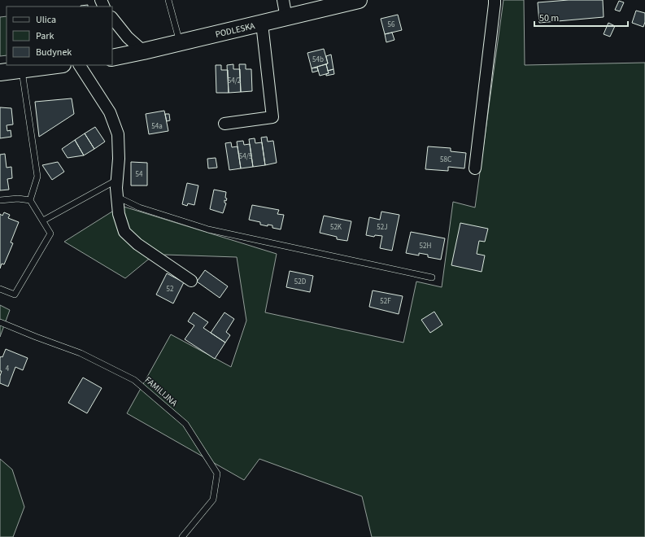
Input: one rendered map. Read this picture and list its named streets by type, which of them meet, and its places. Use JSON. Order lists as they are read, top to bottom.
{
  "streets": {
    "street": ["PODLESKA"],
    "lane": ["FAMILIJNA"]
  },
  "house_numbers": [
    "56",
    "54b",
    "54/2",
    "54a",
    "54/5",
    "58C",
    "54",
    "52K",
    "52J",
    "52H",
    "52D",
    "52",
    "52F",
    "4"
  ],
  "legend": ["Ulica", "Park", "Budynek"],
  "scale_bar": "50 m"
}
